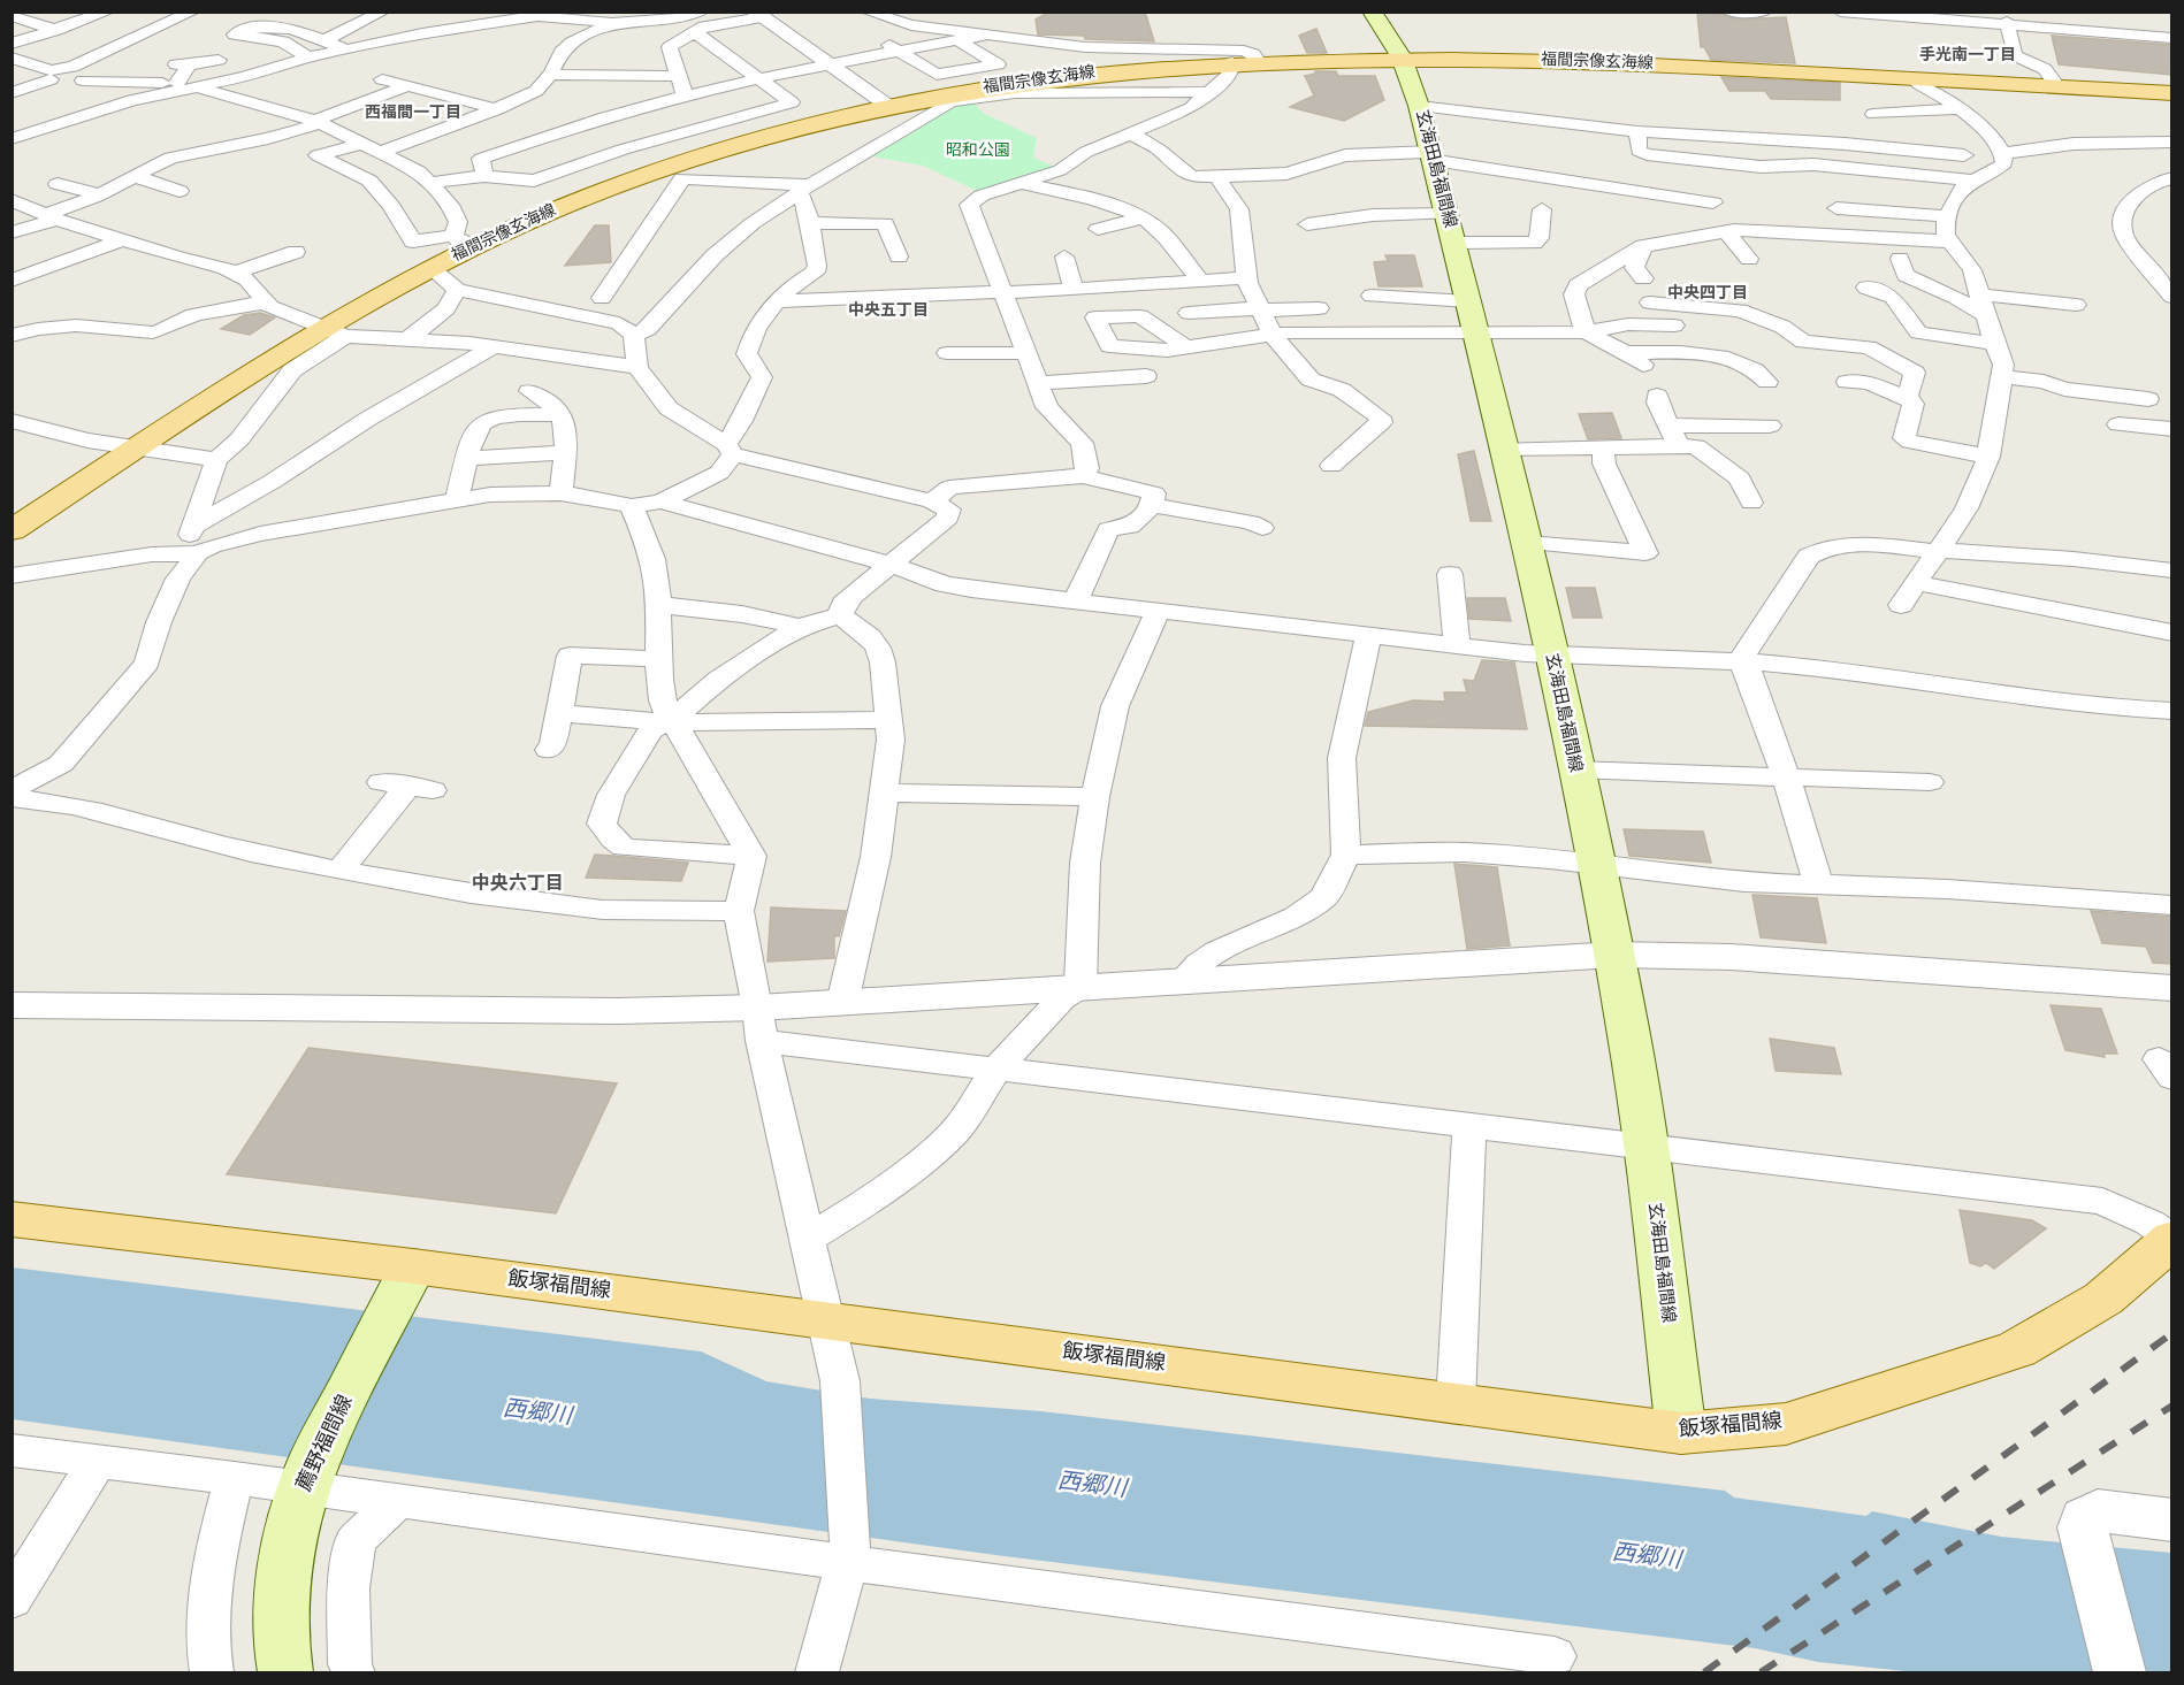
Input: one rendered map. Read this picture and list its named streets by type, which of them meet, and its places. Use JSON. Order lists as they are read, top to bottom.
{
  "streets": {
    "main road": [
      "福間宗像玄海線",
      "玄海田島福間線",
      "飯塚福間線",
      "薦野福間線"
    ]
  },
  "crossings": [
    ["福間宗像玄海線", "玄海田島福間線"],
    ["玄海田島福間線", "飯塚福間線"],
    ["飯塚福間線", "薦野福間線"]
  ],
  "districts": [
    "手光南一丁目",
    "西福間一丁目",
    "中央四丁目",
    "中央五丁目",
    "中央六丁目"
  ],
  "water": ["西郷川"],
  "parks": ["昭和公園"]
}
